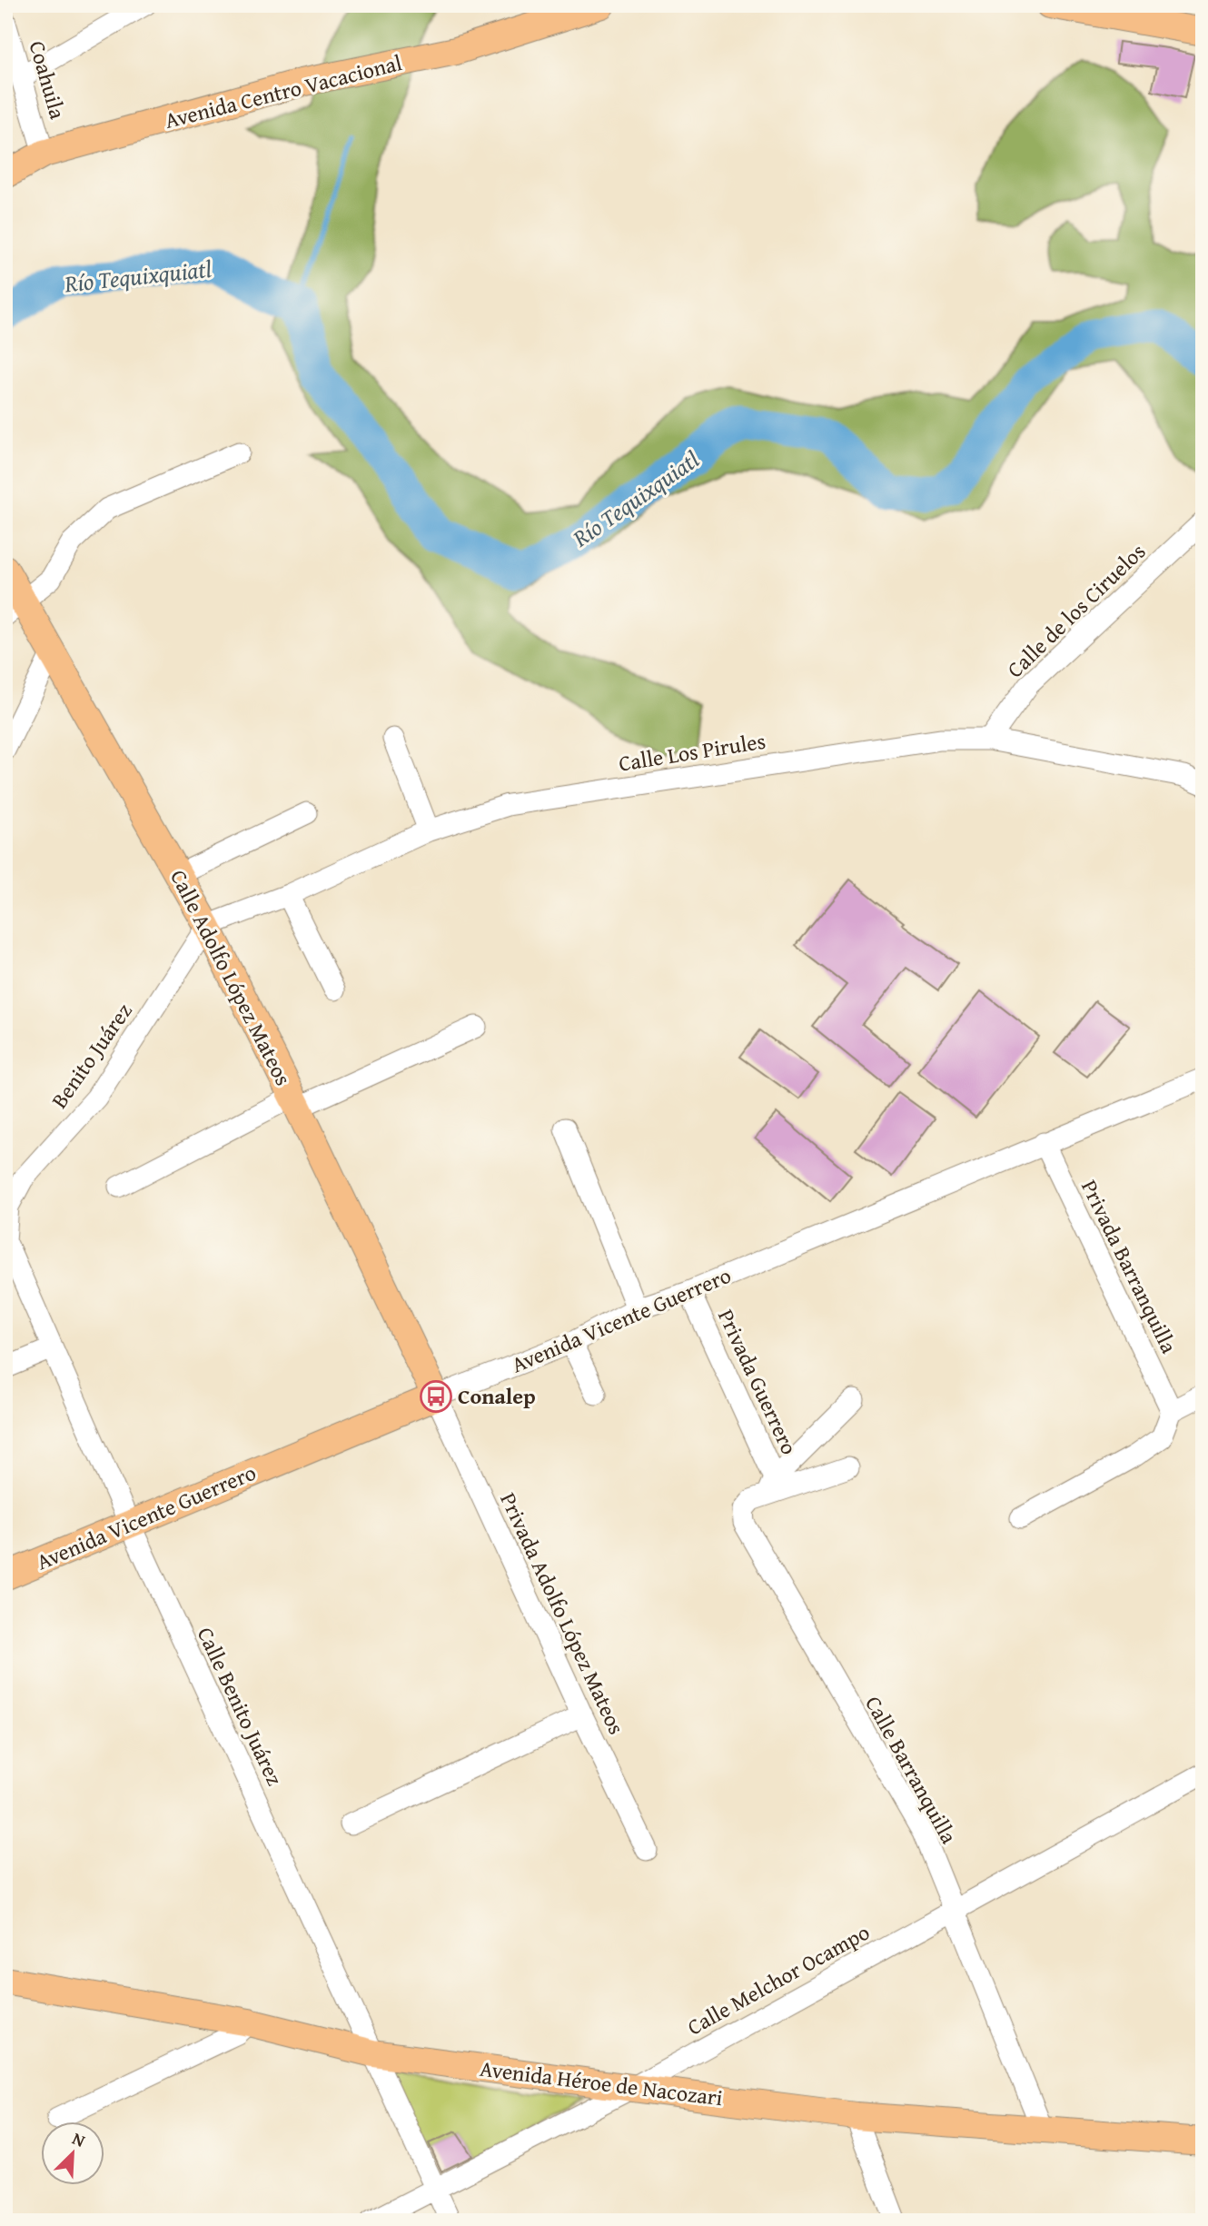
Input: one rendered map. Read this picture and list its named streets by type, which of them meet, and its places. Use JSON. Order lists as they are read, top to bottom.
{
  "streets": {
    "main road": [
      "Avenida Centro Vacacional",
      "Calle Adolfo López Mateos",
      "Avenida Vicente Guerrero",
      "Avenida Héroe de Nacozari"
    ],
    "street": [
      "Coahuila",
      "Calle de los Ciruelos",
      "Calle Los Pirules",
      "Benito Juárez",
      "Privada Barranquilla",
      "Privada Guerrero",
      "Privada Adolfo López Mateos",
      "Calle Benito Juárez",
      "Calle Barranquilla",
      "Calle Melchor Ocampo"
    ]
  },
  "crossings": [
    ["Coahuila", "Avenida Centro Vacacional"],
    ["Calle de los Ciruelos", "Calle Los Pirules"],
    ["Calle Los Pirules", "Calle Adolfo López Mateos"],
    ["Calle Los Pirules", "Benito Juárez"],
    ["Calle Adolfo López Mateos", "Benito Juárez"],
    ["Calle Adolfo López Mateos", "Avenida Vicente Guerrero"],
    ["Calle Adolfo López Mateos", "Privada Adolfo López Mateos"],
    ["Benito Juárez", "Calle Benito Juárez"],
    ["Privada Barranquilla", "Avenida Vicente Guerrero"],
    ["Avenida Vicente Guerrero", "Privada Guerrero"],
    ["Avenida Vicente Guerrero", "Privada Adolfo López Mateos"],
    ["Avenida Vicente Guerrero", "Calle Benito Juárez"],
    ["Privada Guerrero", "Calle Barranquilla"],
    ["Calle Benito Juárez", "Calle Melchor Ocampo"],
    ["Calle Benito Juárez", "Avenida Héroe de Nacozari"],
    ["Calle Barranquilla", "Calle Melchor Ocampo"],
    ["Calle Barranquilla", "Avenida Héroe de Nacozari"],
    ["Calle Melchor Ocampo", "Avenida Héroe de Nacozari"]
  ],
  "water": ["Río Tequixquiatl"],
  "places": {
    "bus stop": ["Conalep"]
  },
  "north": "top right"
}
